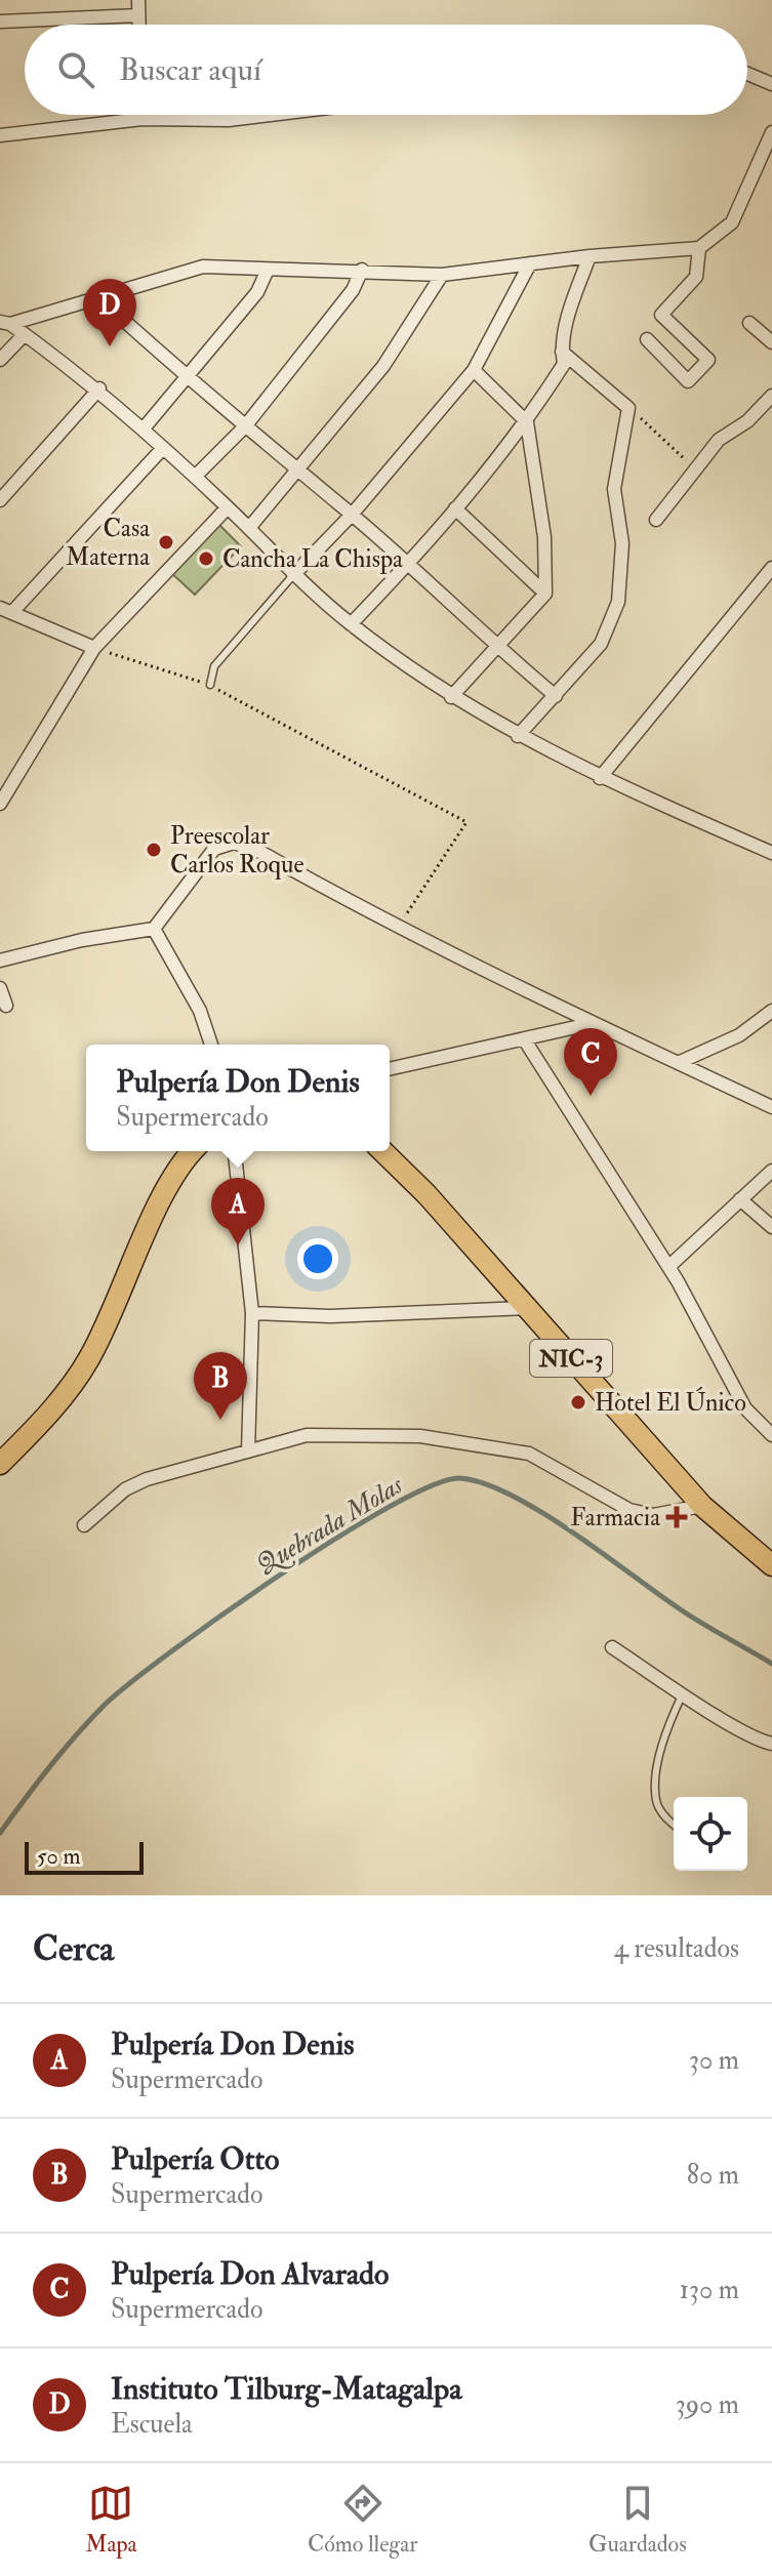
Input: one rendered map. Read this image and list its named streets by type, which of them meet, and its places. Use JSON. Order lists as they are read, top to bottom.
{
  "streets": {
    "main road": ["NIC-3"]
  },
  "water": ["Quebrada Molas"],
  "places": {
    "other": [
      "Casa Materna",
      "Cancha La Chispa",
      "Preescolar Carlos Roque",
      "Hotel El Único"
    ],
    "health": ["Farmacia"]
  },
  "scale_bar": "50 m",
  "page": {
    "search": "Buscar aquí",
    "pins": [
      "D",
      "C",
      "A",
      "B"
    ],
    "popup": ["Pulpería Don Denis", "Supermercado"],
    "scale": "50 m",
    "heading": ["Cerca", "4 resultados"],
    "list": [
      {
        "mark": "A",
        "name": "Pulpería Don Denis",
        "note": "Supermercado",
        "value": "30 m"
      },
      {
        "mark": "B",
        "name": "Pulpería Otto",
        "note": "Supermercado",
        "value": "80 m"
      },
      {
        "mark": "C",
        "name": "Pulpería Don Alvarado",
        "note": "Supermercado",
        "value": "130 m"
      },
      {
        "mark": "D",
        "name": "Instituto Tilburg-Matagalpa",
        "note": "Escuela",
        "value": "390 m"
      }
    ],
    "nav": ["Mapa", "Cómo llegar", "Guardados"]
  }
}
